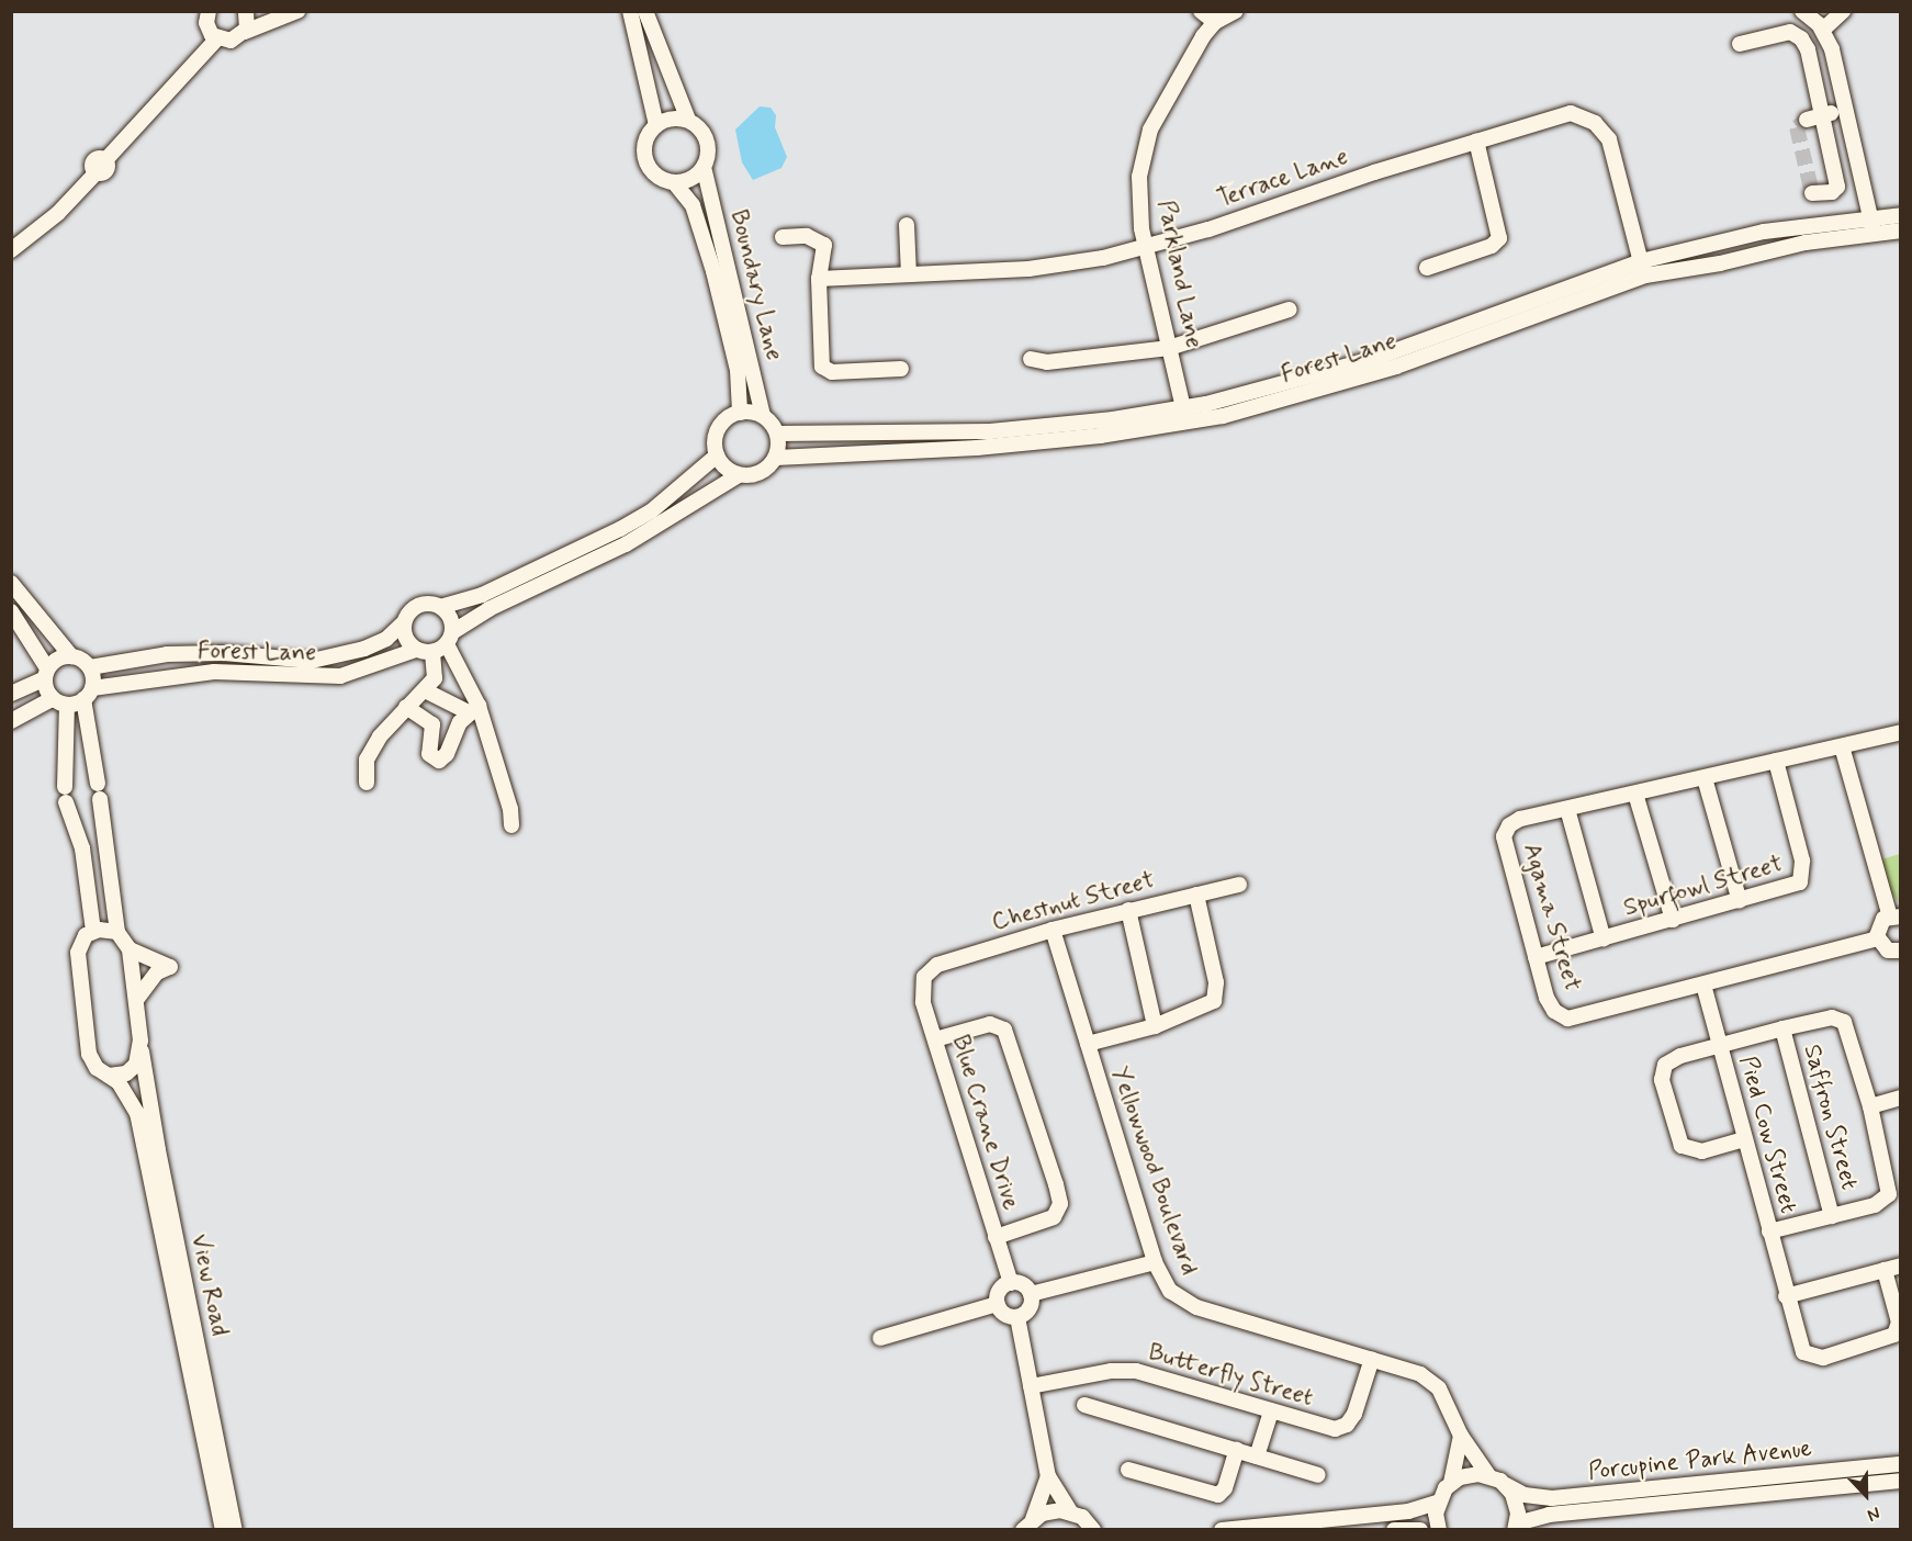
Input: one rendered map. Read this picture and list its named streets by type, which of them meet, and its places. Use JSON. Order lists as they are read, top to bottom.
{
  "streets": {
    "street": [
      "Terrace Lane",
      "Parkland Lane",
      "Boundary Lane",
      "Forest Lane",
      "Spurfowl Street",
      "Chestnut Street",
      "Agama Street",
      "Saffron Street",
      "Blue Crane Drive",
      "Pied Cow Street",
      "Yellowwood Boulevard",
      "View Road",
      "Butterfly Street",
      "Porcupine Park Avenue"
    ]
  },
  "crossings": [
    ["Terrace Lane", "Parkland Lane"],
    ["Terrace Lane", "Forest Lane"],
    ["Parkland Lane", "Forest Lane"],
    ["Boundary Lane", "Forest Lane"],
    ["Spurfowl Street", "Agama Street"],
    ["Chestnut Street", "Blue Crane Drive"],
    ["Chestnut Street", "Yellowwood Boulevard"],
    ["Agama Street", "Pied Cow Street"],
    ["Yellowwood Boulevard", "Butterfly Street"],
    ["Yellowwood Boulevard", "Porcupine Park Avenue"]
  ],
  "north": "bottom"
}
